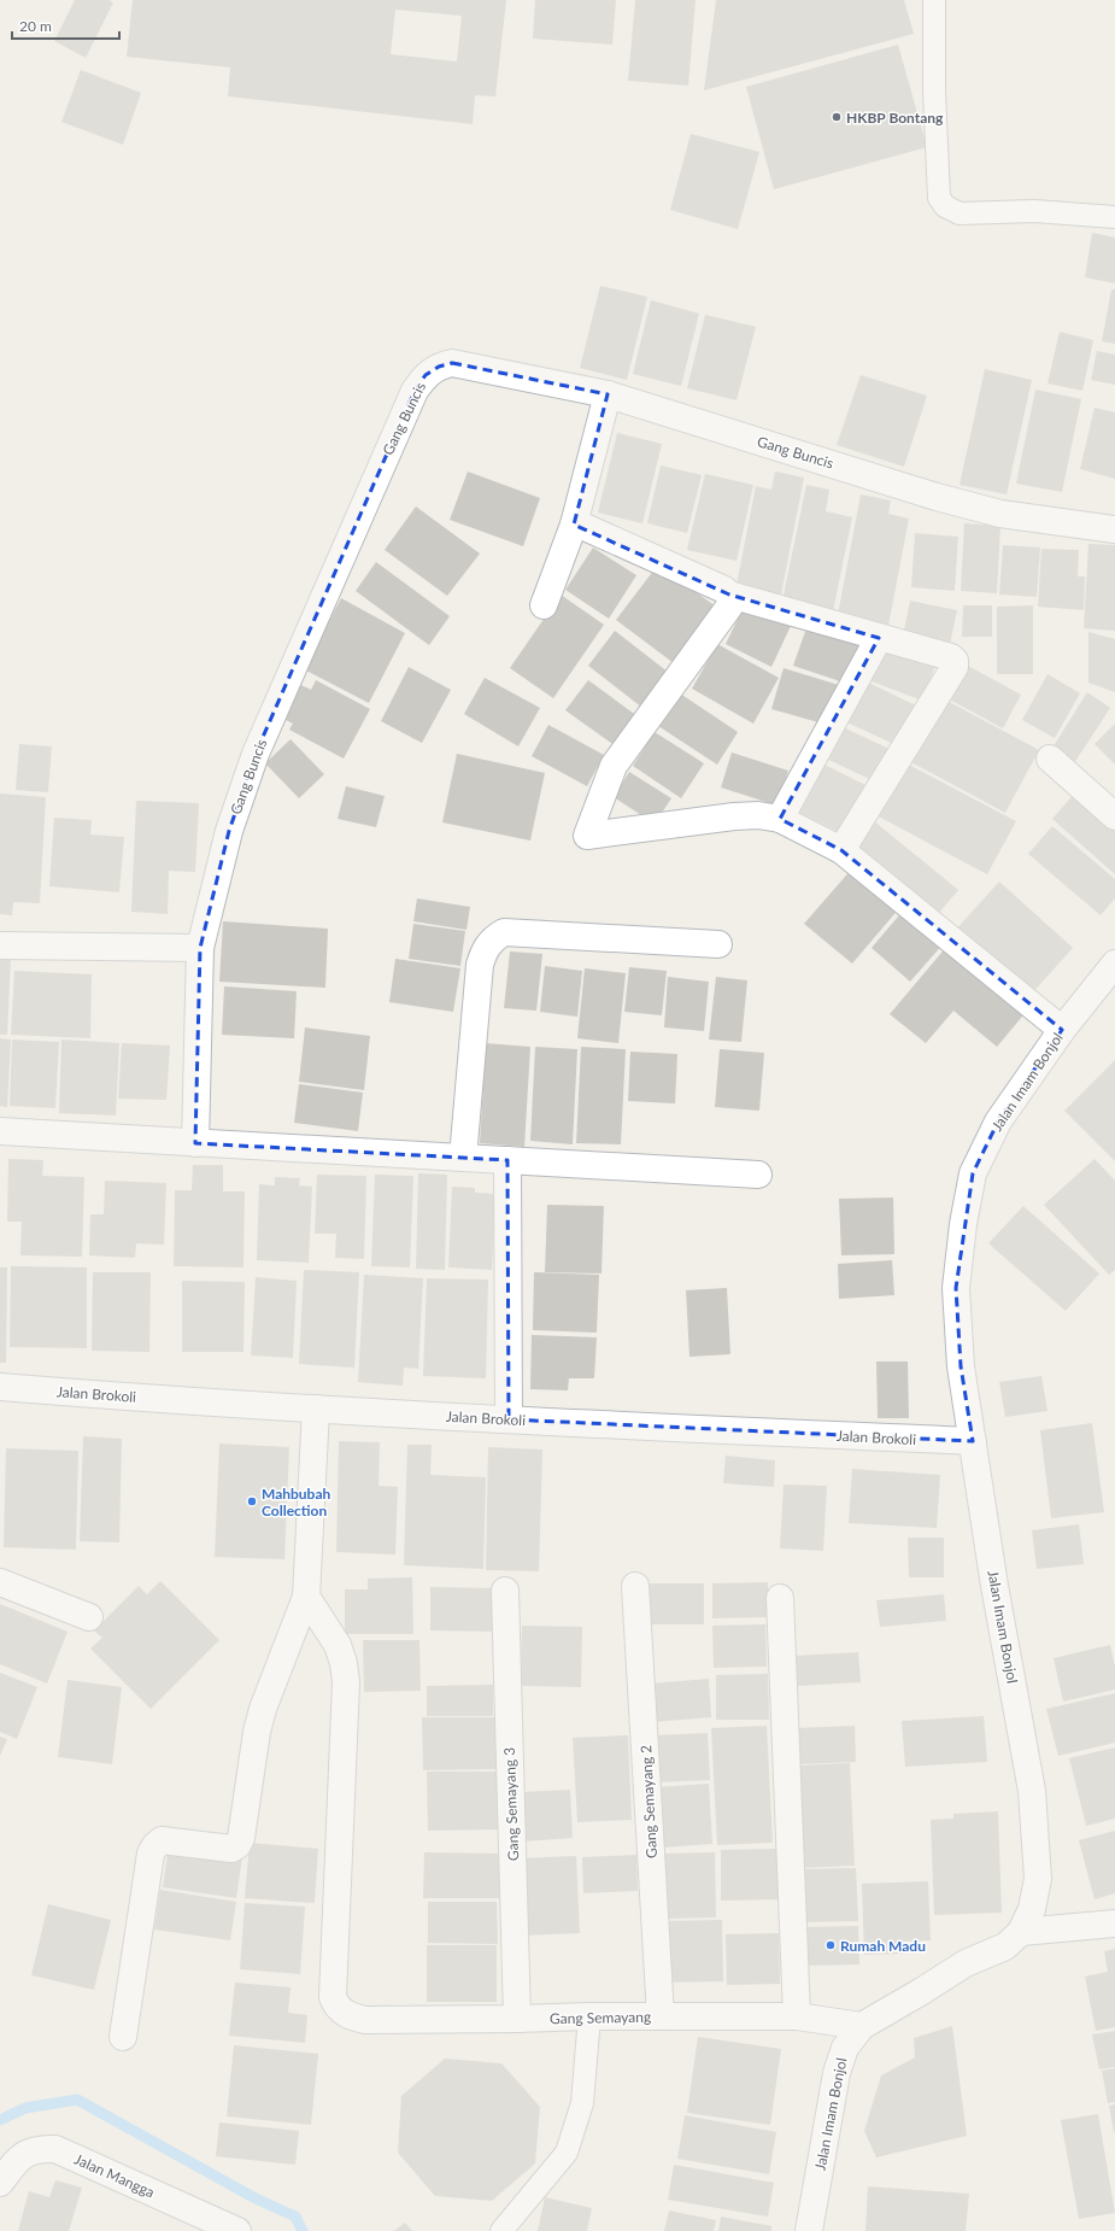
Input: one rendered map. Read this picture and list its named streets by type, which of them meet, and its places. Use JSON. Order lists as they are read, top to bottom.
{
  "streets": {
    "street": [
      "Gang Buncis",
      "Jalan Imam Bonjol",
      "Jalan Brokoli",
      "Gang Semayang 2",
      "Gang Semayang 3",
      "Gang Semayang",
      "Jalan Mangga"
    ]
  },
  "crossings": [
    ["Jalan Imam Bonjol", "Jalan Brokoli"],
    ["Jalan Imam Bonjol", "Gang Semayang"],
    ["Gang Semayang 2", "Gang Semayang"],
    ["Gang Semayang 3", "Gang Semayang"]
  ],
  "places": ["HKBP Bontang", "Mahbubah Collection", "Rumah Madu"],
  "scale_bar": "20 m"
}
